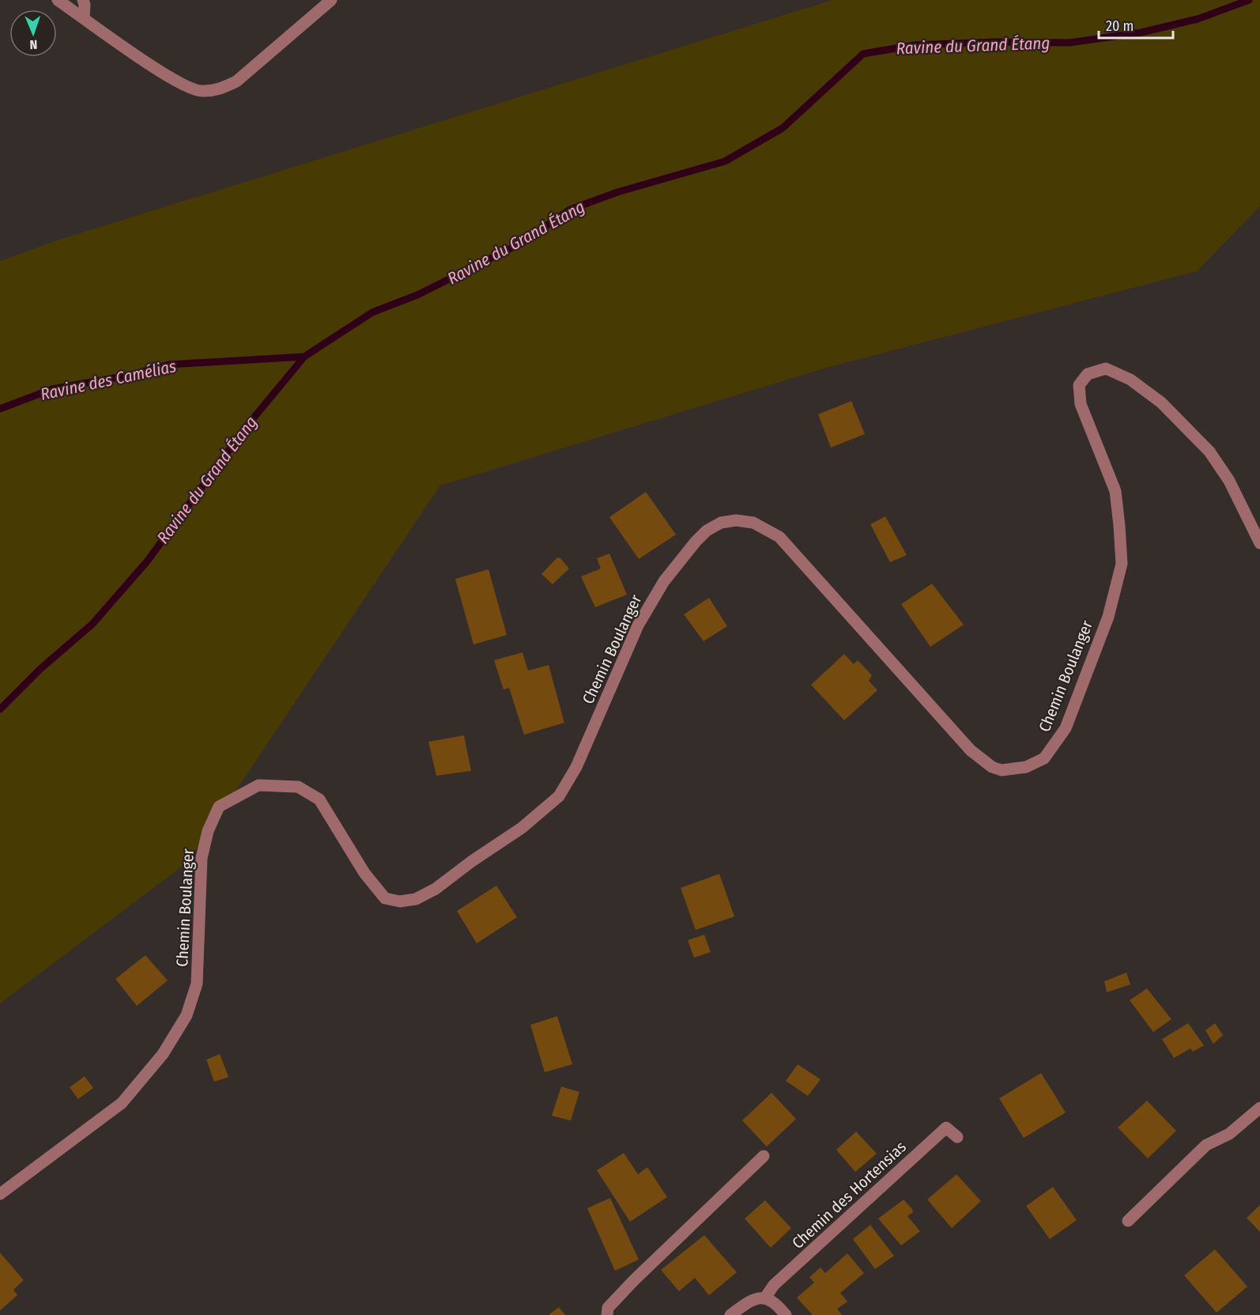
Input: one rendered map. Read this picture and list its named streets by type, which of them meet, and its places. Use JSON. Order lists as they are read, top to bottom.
{
  "streets": {
    "street": ["Chemin Boulanger", "Chemin des Hortensias"]
  },
  "water": ["Ravine du Grand Étang", "Ravine des Camélias"],
  "scale_bar": "20 m",
  "north": "bottom"
}
